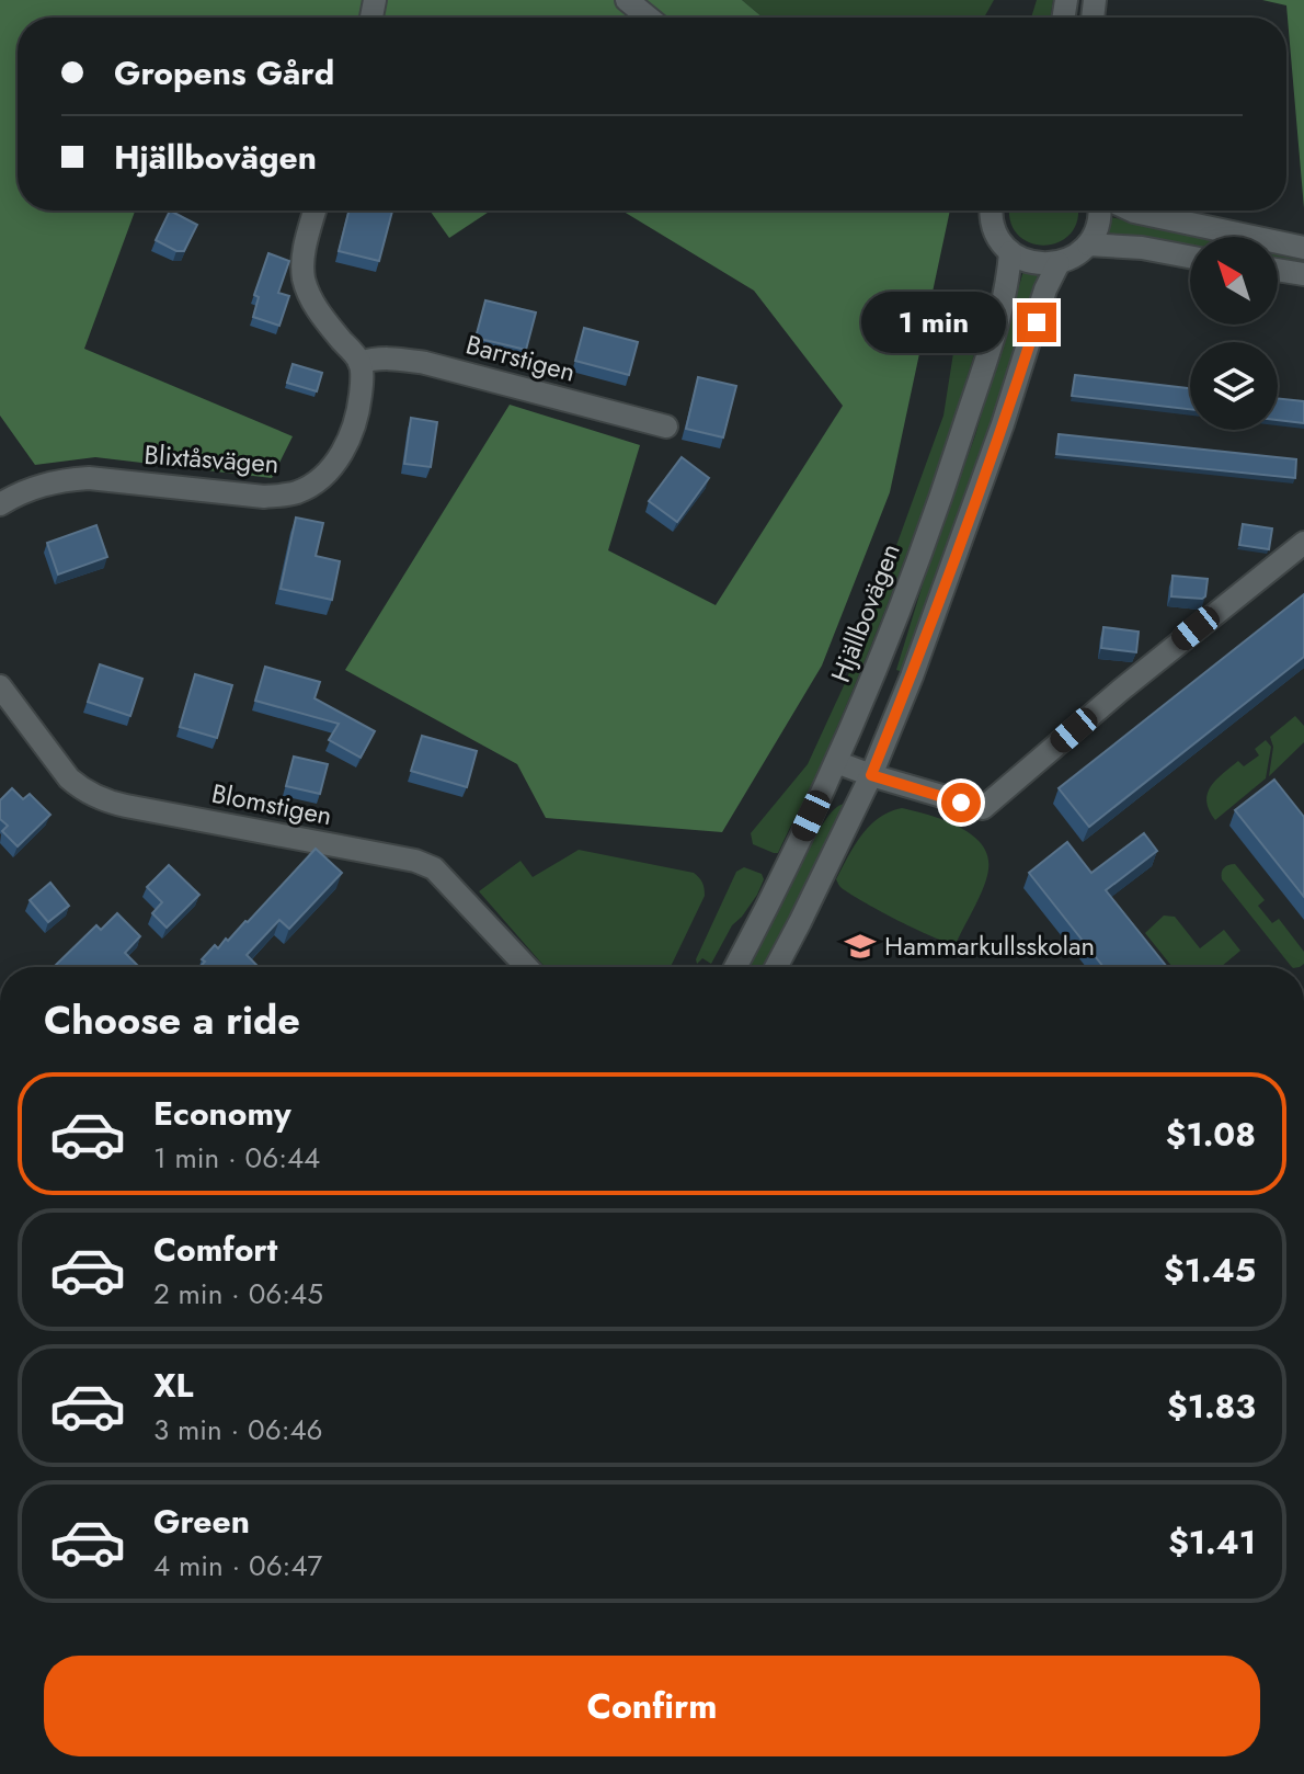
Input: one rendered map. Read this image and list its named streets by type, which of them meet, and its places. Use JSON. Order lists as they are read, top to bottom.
{
  "streets": {
    "street": [
      "Barrstigen",
      "Blixtåsvägen",
      "Hjällbovägen",
      "Blomstigen"
    ]
  },
  "crossings": [
    ["Barrstigen", "Blixtåsvägen"]
  ],
  "places": {
    "school or university": ["Hammarkullsskolan"]
  },
  "north": "top left",
  "page": {
    "banner": ["Gropens Gård", "Hjällbovägen"],
    "bubble": "1 min",
    "heading": "Choose a ride",
    "list": [
      {
        "name": "Economy",
        "note": "1 min · 06:44",
        "value": "$1.08"
      },
      {
        "name": "Comfort",
        "note": "2 min · 06:45",
        "value": "$1.45"
      },
      {
        "name": "XL",
        "note": "3 min · 06:46",
        "value": "$1.83"
      },
      {
        "name": "Green",
        "note": "4 min · 06:47",
        "value": "$1.41"
      }
    ],
    "buttons": "Confirm"
  }
}
